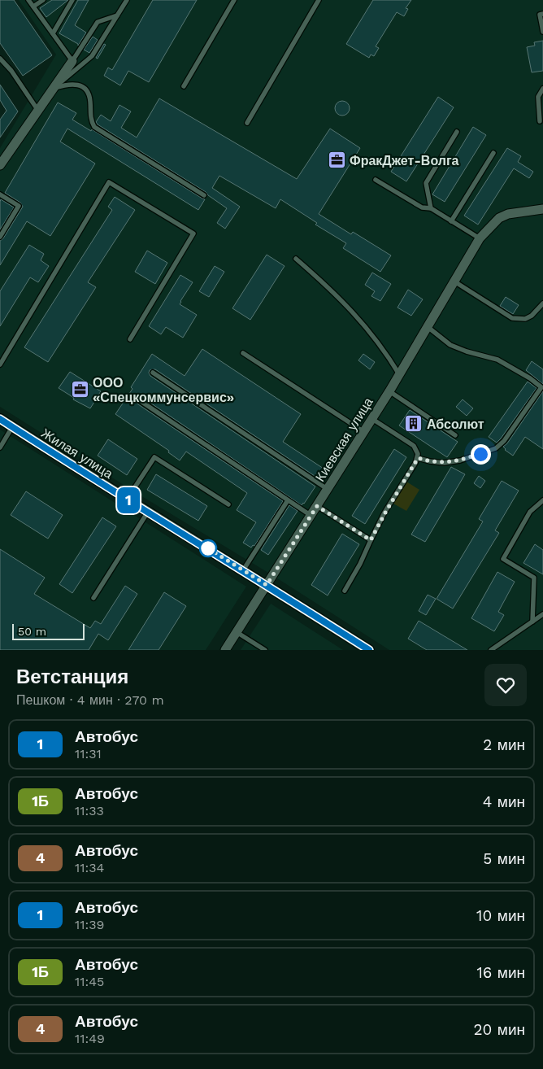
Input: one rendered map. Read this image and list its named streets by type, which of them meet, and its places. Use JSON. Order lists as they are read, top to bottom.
{
  "streets": {
    "main road": ["Жилая улица"],
    "street": ["Киевская улица"]
  },
  "crossings": [
    ["Киевская улица", "Жилая улица"]
  ],
  "places": {
    "office": ["ФракДжет-Волга", "ООО «Спецкоммунсервис»"],
    "building": ["Абсолют"]
  },
  "lines": ["bus line 1"],
  "scale_bar": "50 m",
  "page": {
    "on_map": "1",
    "scale": "50 m",
    "heading": ["Ветстанция", "Пешком · 4 мин · 270 m"],
    "list": [
      {
        "mark": "1",
        "name": "Автобус",
        "note": "11:31",
        "value": "2 мин"
      },
      {
        "mark": "1Б",
        "name": "Автобус",
        "note": "11:33",
        "value": "4 мин"
      },
      {
        "mark": "4",
        "name": "Автобус",
        "note": "11:34",
        "value": "5 мин"
      },
      {
        "mark": "1",
        "name": "Автобус",
        "note": "11:39",
        "value": "10 мин"
      },
      {
        "mark": "1Б",
        "name": "Автобус",
        "note": "11:45",
        "value": "16 мин"
      },
      {
        "mark": "4",
        "name": "Автобус",
        "note": "11:49",
        "value": "20 мин"
      }
    ]
  }
}
